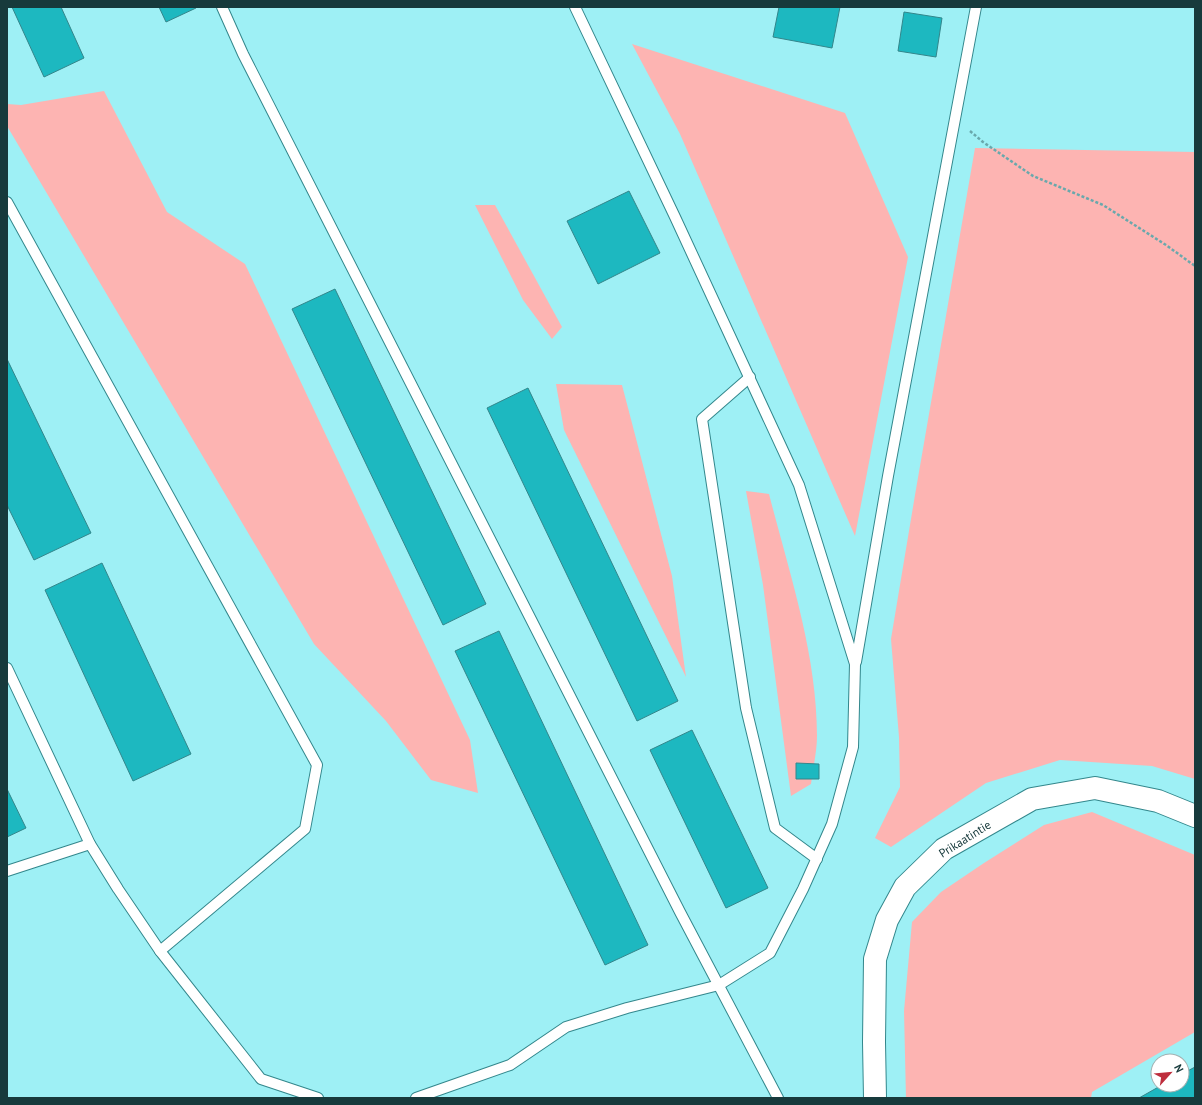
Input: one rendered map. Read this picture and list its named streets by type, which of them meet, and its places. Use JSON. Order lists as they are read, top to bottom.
{
  "streets": {
    "street": ["Prikaatintie"]
  },
  "north": "top right"
}
